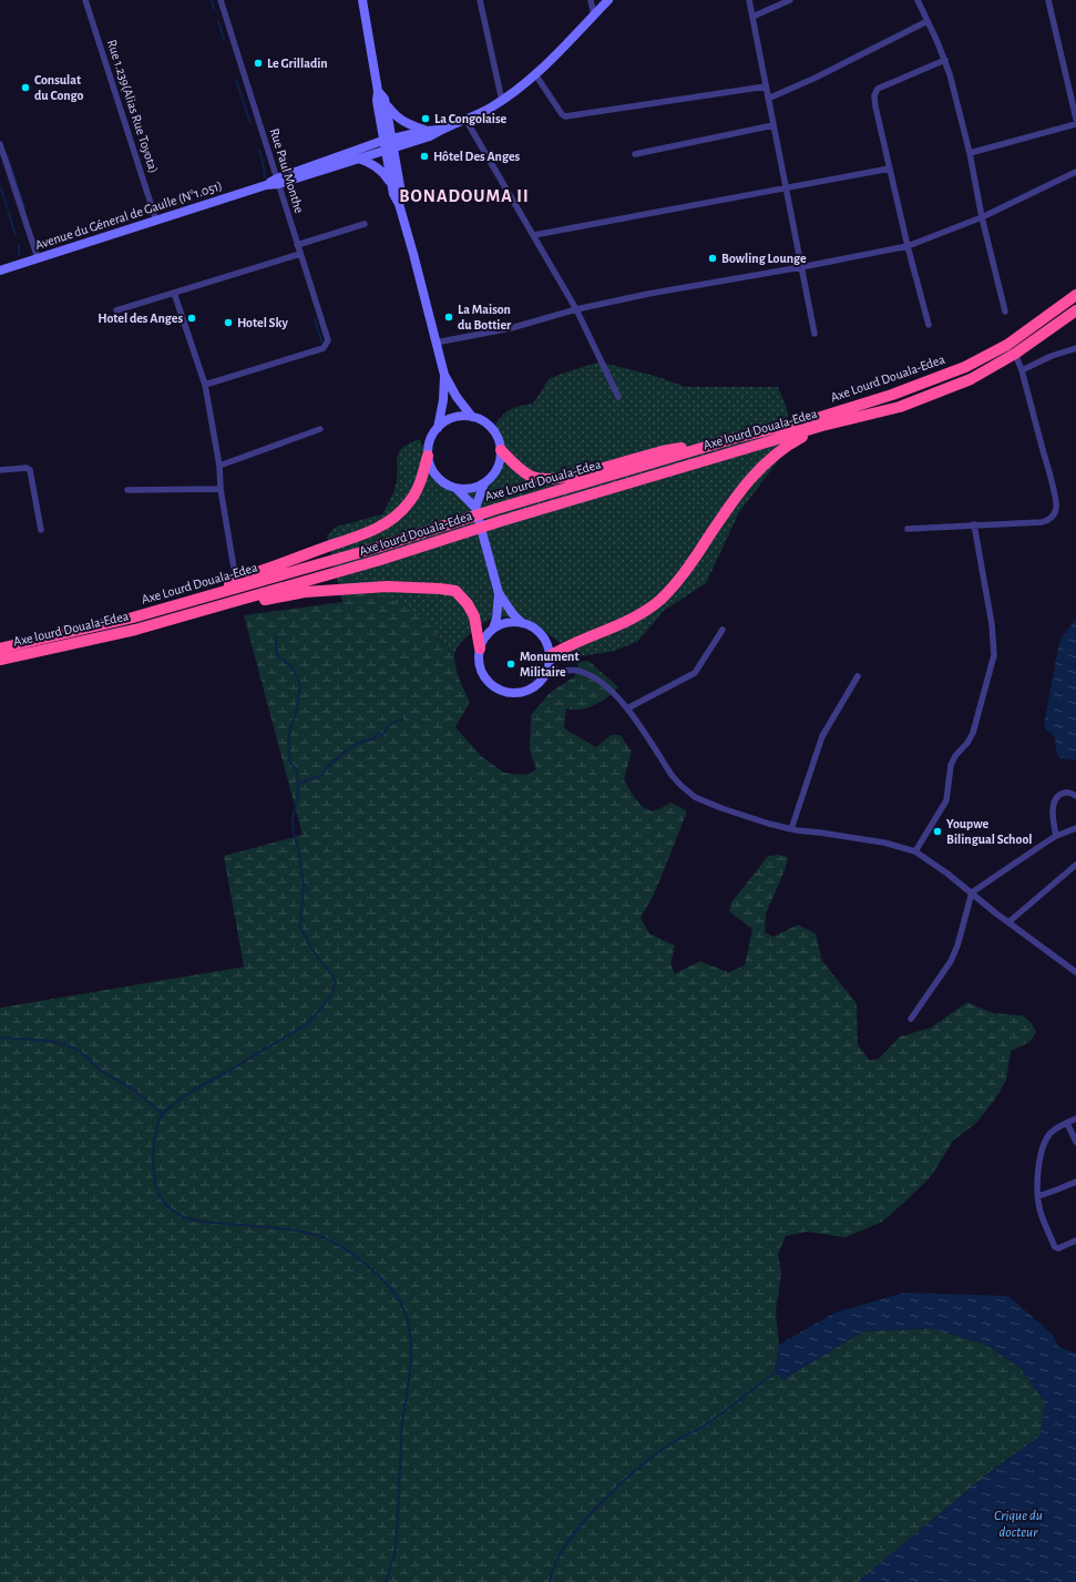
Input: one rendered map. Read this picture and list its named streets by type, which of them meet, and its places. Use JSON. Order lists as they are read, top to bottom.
{
  "streets": {
    "highway": ["Axe Lourd Douala-Edea", "Axe lourd Douala-Edea"],
    "main road": ["Avenue du Géneral de Gaulle (N°1.051)"],
    "street": ["Rue 1.239(Alias Rue Toyota)", "Rue Paul Monthe"]
  },
  "crossings": [
    ["Rue 1.239(Alias Rue Toyota)", "Avenue du Géneral de Gaulle (N°1.051)"],
    ["Rue Paul Monthe", "Avenue du Géneral de Gaulle (N°1.051)"]
  ],
  "districts": ["BONADOUMA II"],
  "water": ["Crique du docteur"],
  "places": [
    "Le Grilladin",
    "Consulat du Congo",
    "La Congolaise",
    "Hôtel Des Anges",
    "Bowling Lounge",
    "La Maison du Bottier",
    "Hotel des Anges",
    "Hotel Sky",
    "Monument Militaire",
    "Youpwe Bilingual School"
  ]
}
